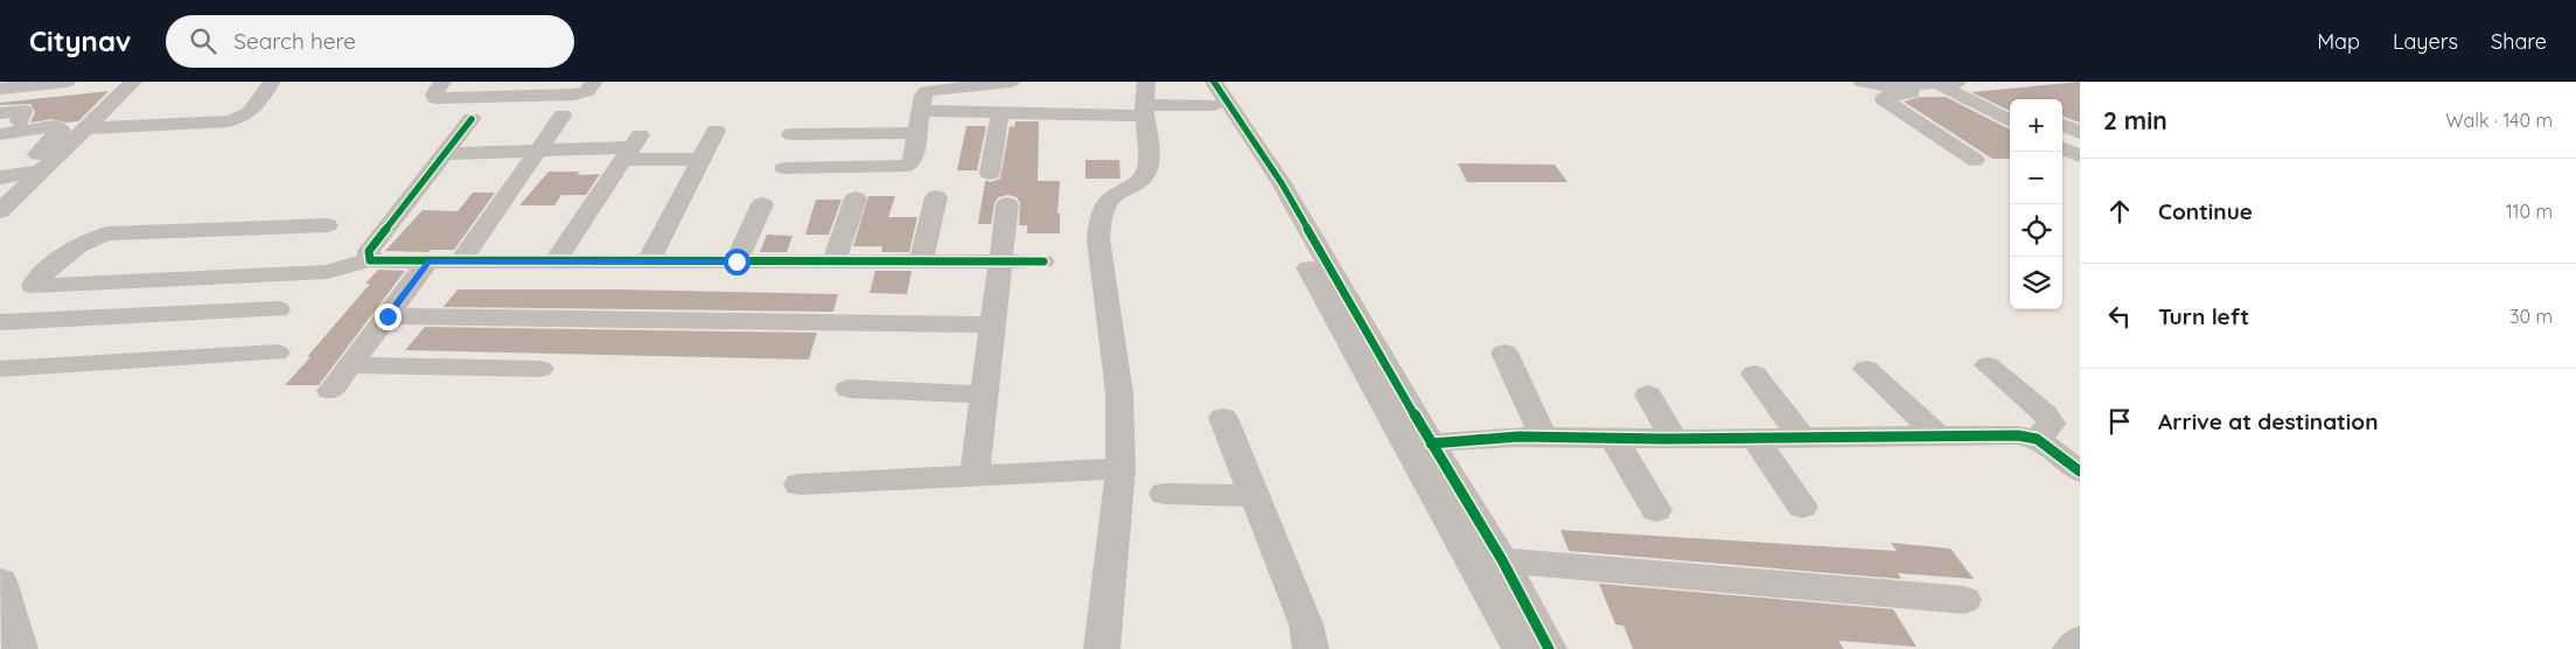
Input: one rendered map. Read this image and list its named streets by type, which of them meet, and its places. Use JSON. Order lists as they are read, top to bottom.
{
  "page": {
    "header": "Citynav",
    "search": "Search here",
    "nav": ["Map", "Layers", "Share"],
    "heading": ["2 min", "Walk · 140 m"],
    "map_buttons": ["+", "−"],
    "list": [
      ["Continue", "110 m"],
      ["Turn left", "30 m"],
      "Arrive at destination"
    ]
  }
}
